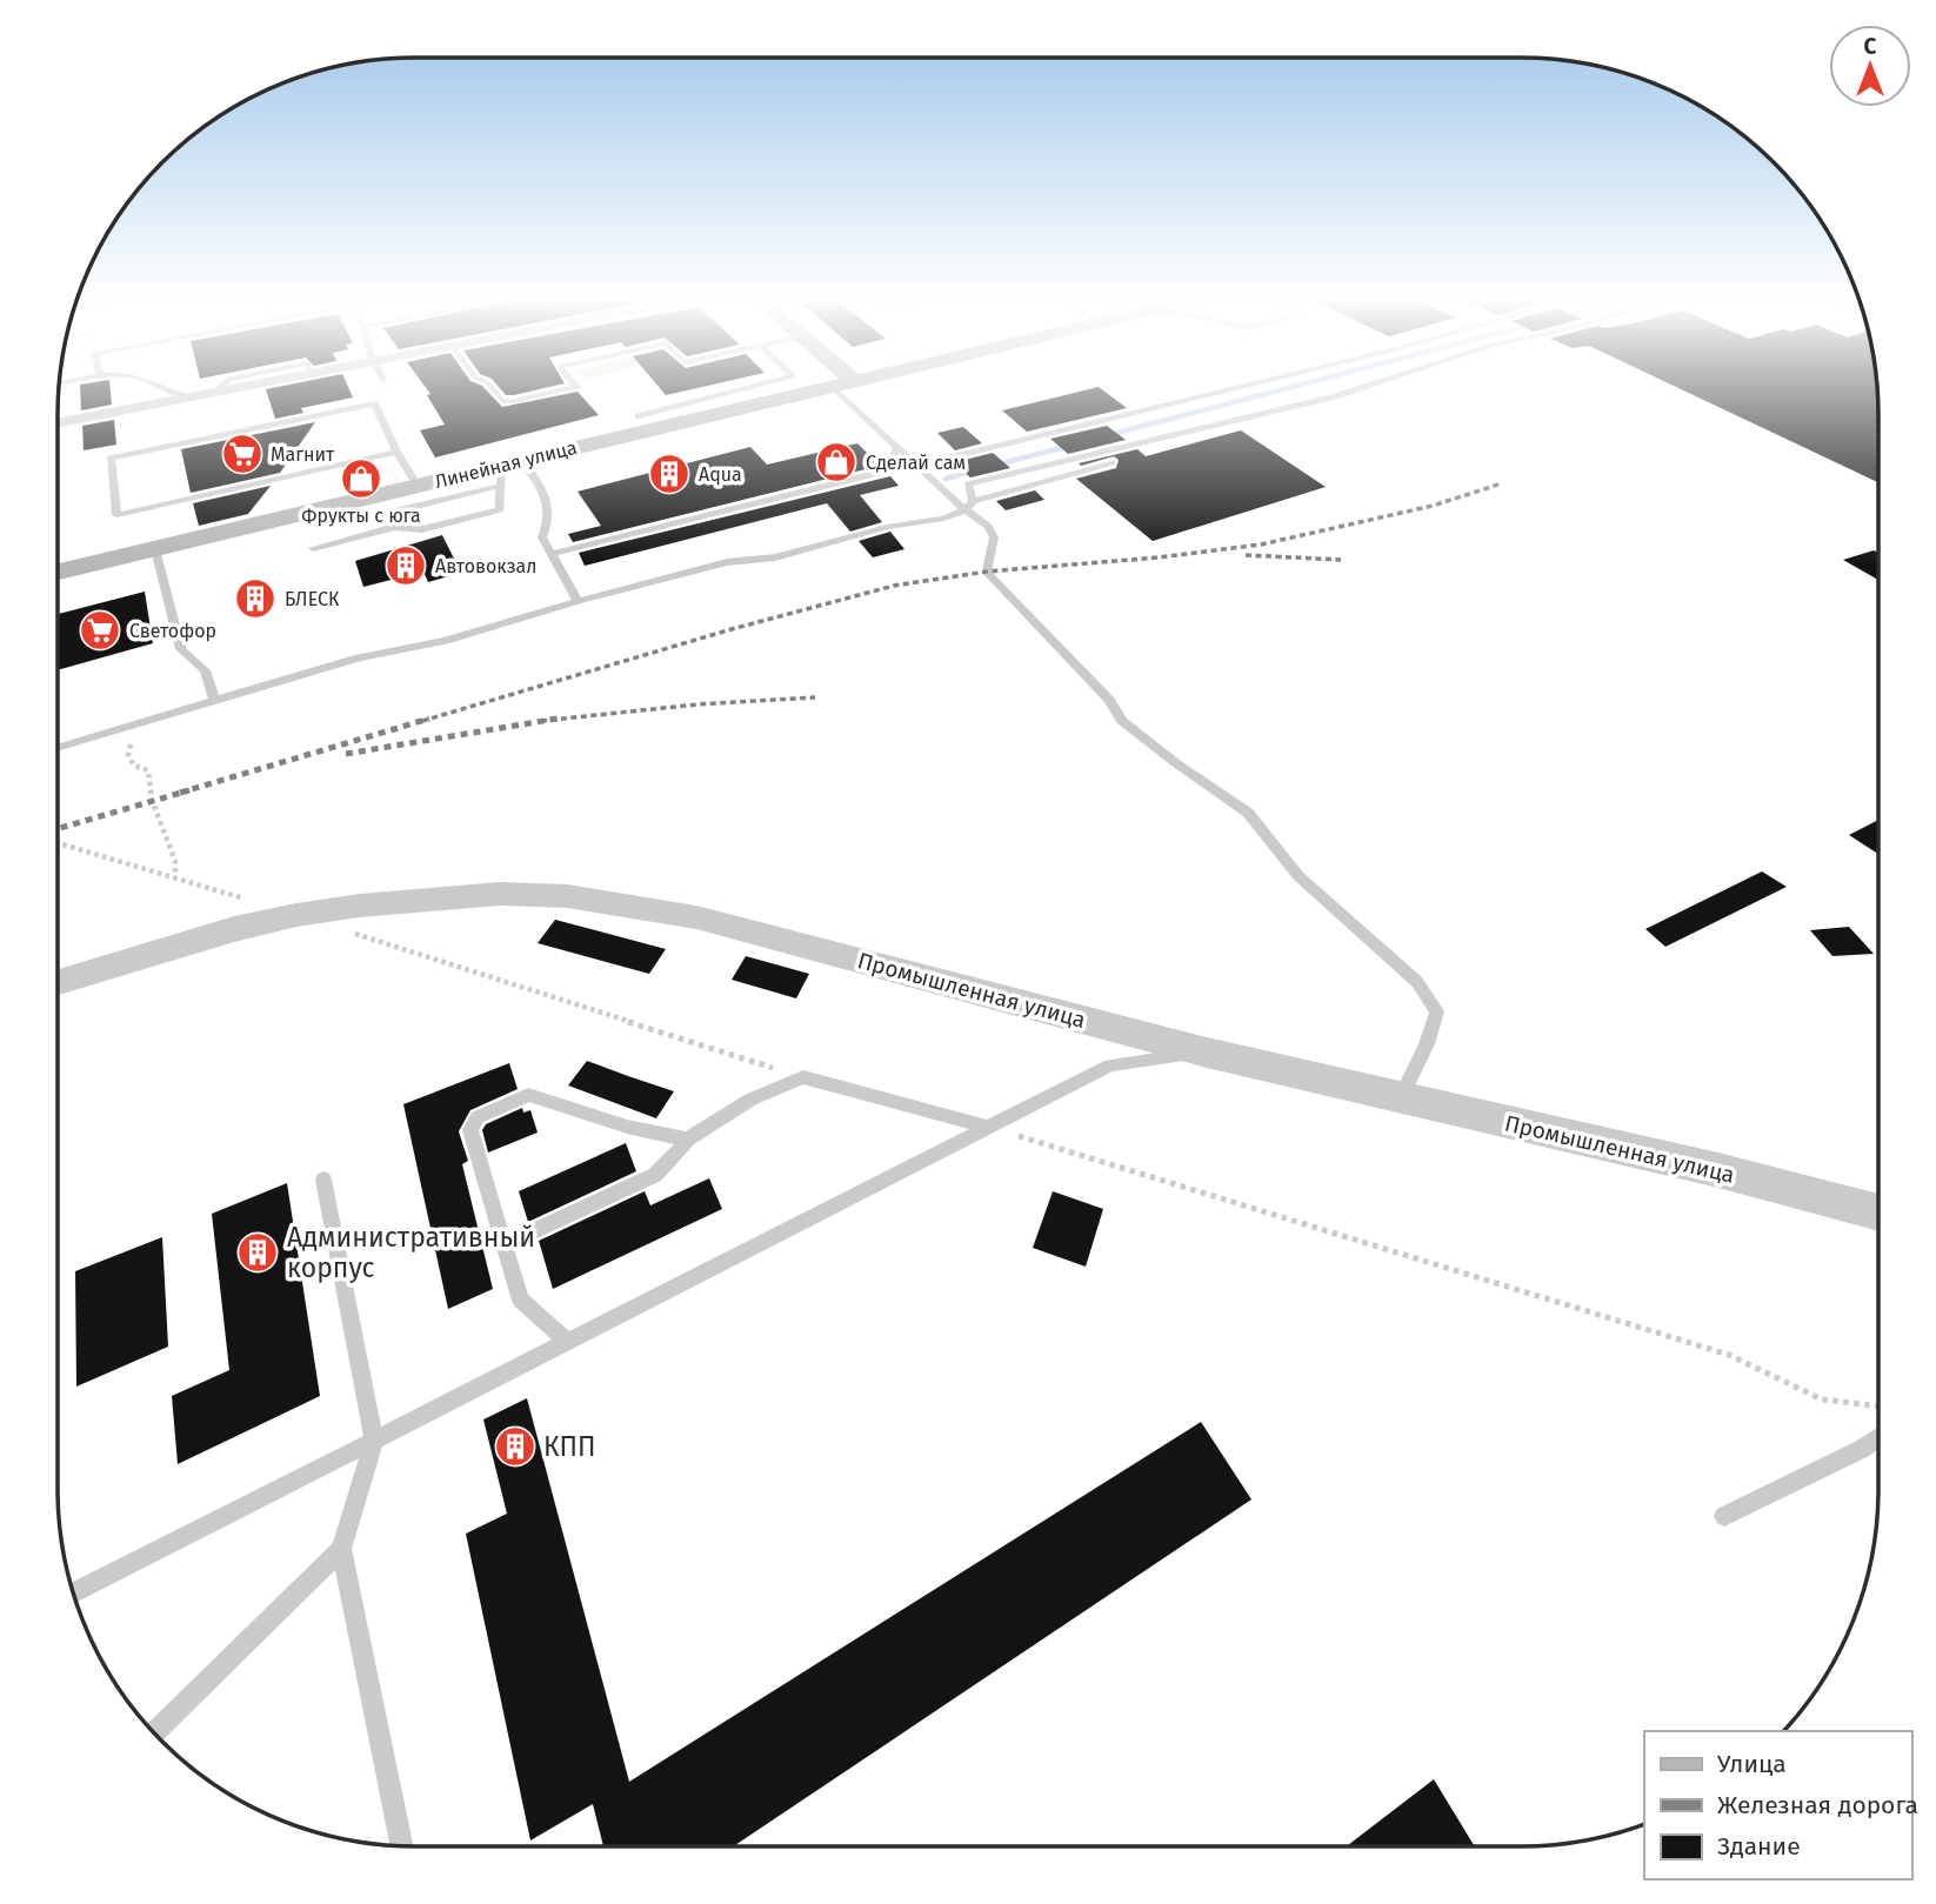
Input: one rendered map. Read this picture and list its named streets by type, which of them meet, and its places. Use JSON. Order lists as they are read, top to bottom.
{
  "streets": {
    "main road": ["Линейная улица"],
    "street": ["Промышленная улица"]
  },
  "places": {
    "supermarket": ["Магнит", "Светофор"],
    "shop": ["Сделай сам", "Фрукты с юга"],
    "building": [
      "Aqua",
      "Автовокзал",
      "БЛЕСК",
      "Административный корпус",
      "КПП"
    ]
  },
  "legend": ["Улица", "Железная дорога", "Здание"],
  "north": "top"
}
